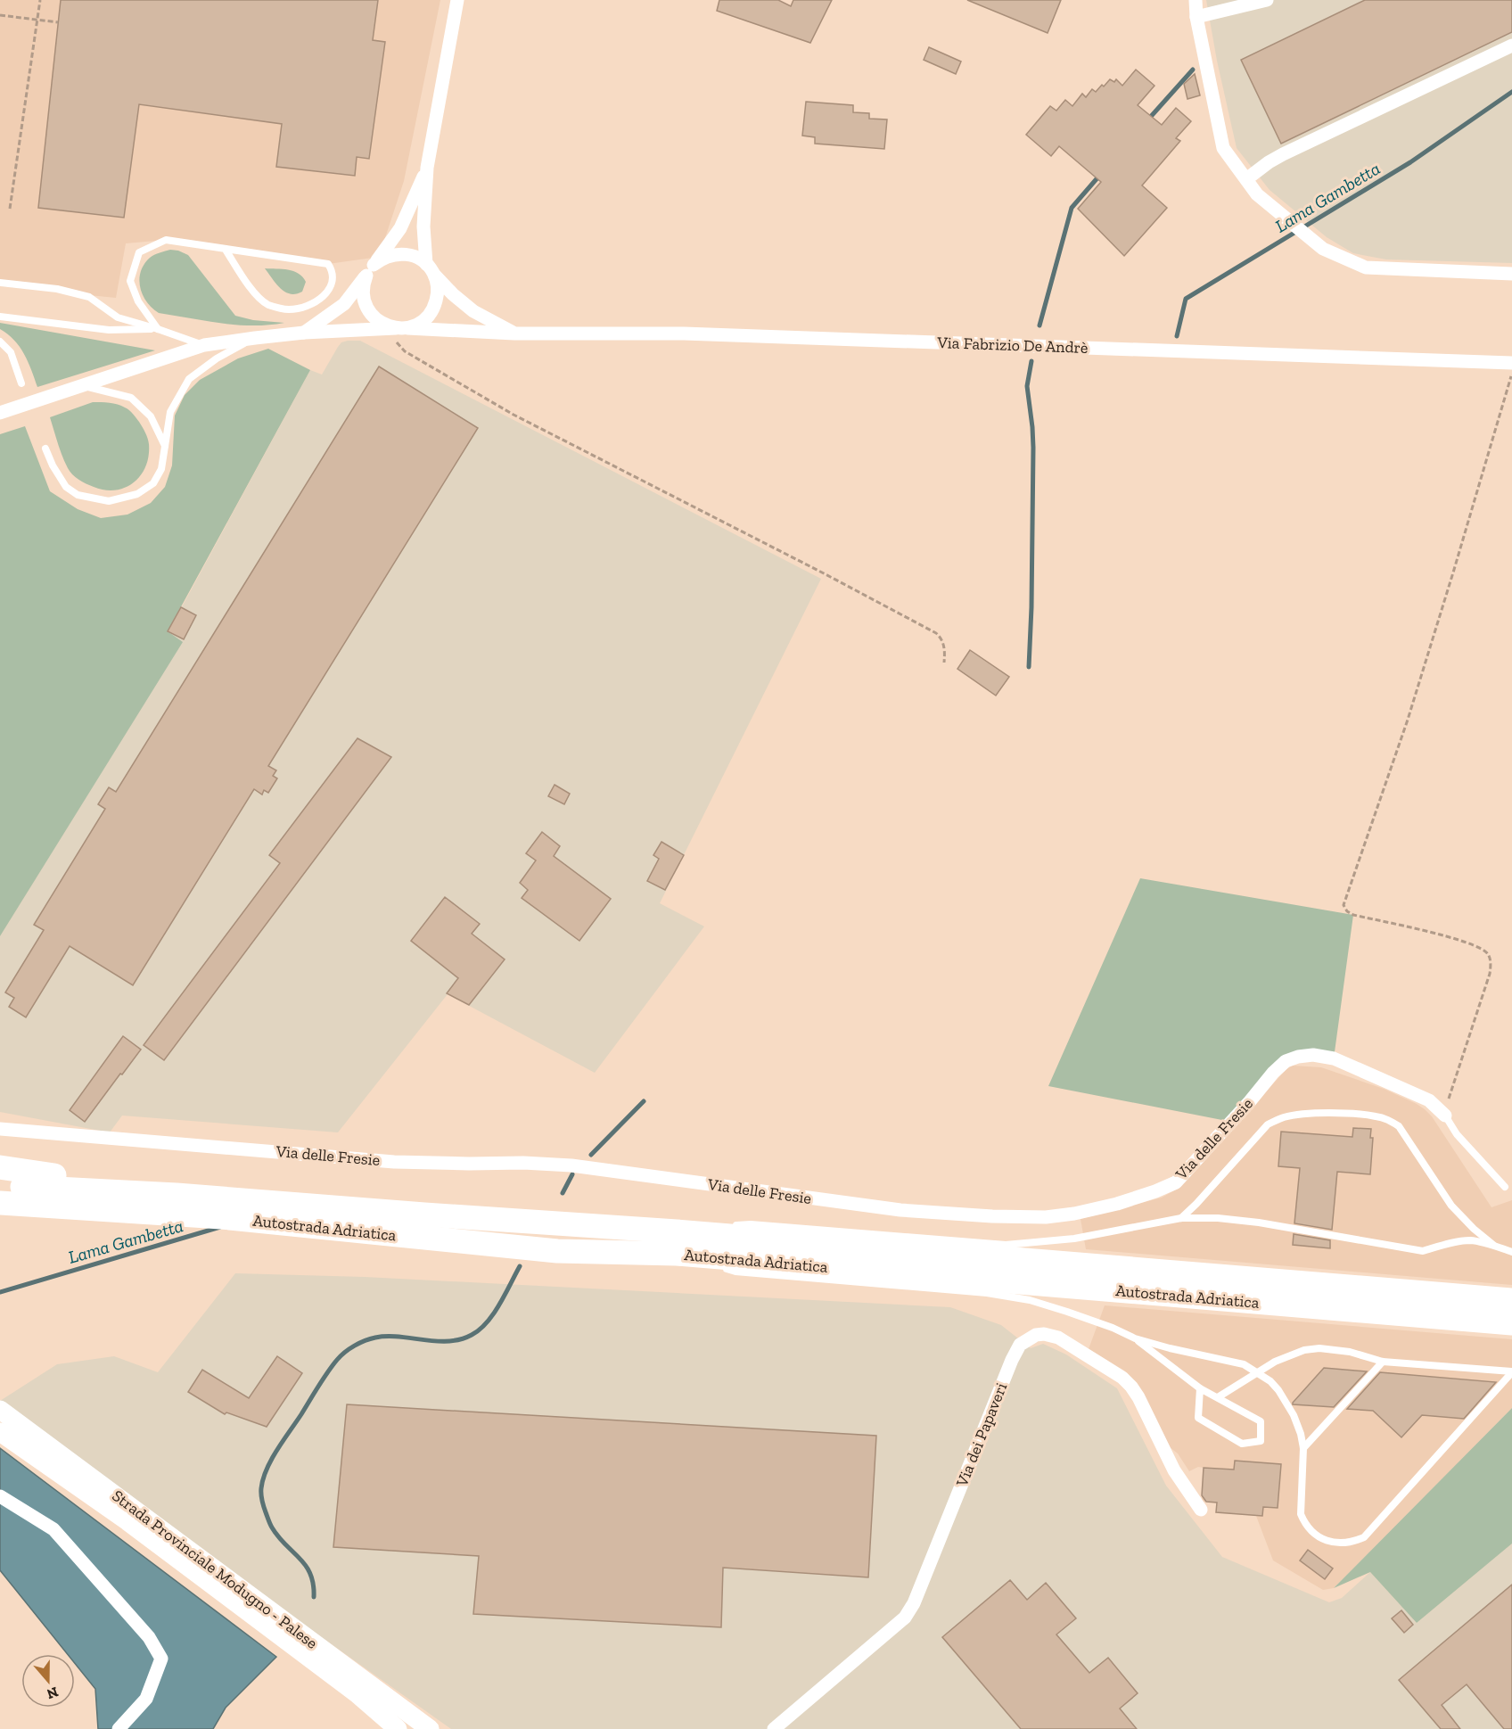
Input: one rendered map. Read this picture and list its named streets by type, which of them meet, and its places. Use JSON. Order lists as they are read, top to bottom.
{
  "streets": {
    "highway": ["Autostrada Adriatica"],
    "main road": ["Strada Provinciale Modugno - Palese"],
    "street": ["Via Fabrizio De Andrè", "Via delle Fresie", "Via dei Papaveri"]
  },
  "water": ["Lama Gambetta"],
  "north": "bottom"
}
